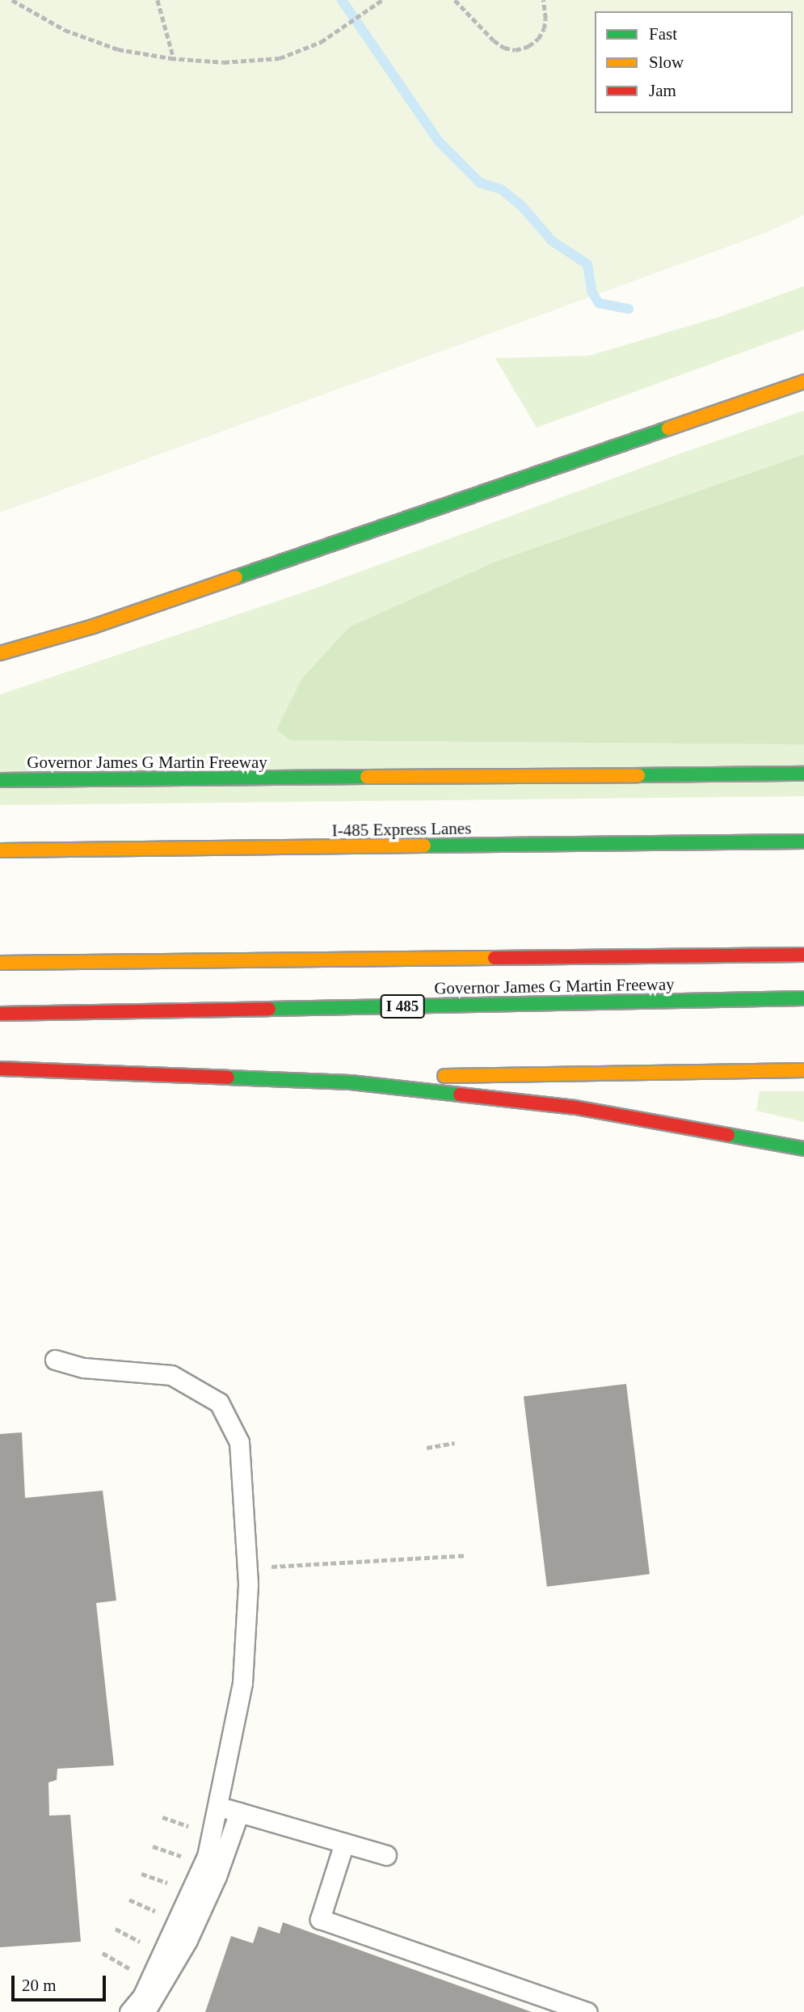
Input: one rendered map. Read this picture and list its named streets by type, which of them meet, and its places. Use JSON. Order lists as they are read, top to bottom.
{
  "streets": {
    "highway": ["Governor James G Martin Freeway", "I-485 Express Lanes", "I 485"]
  },
  "legend": ["Fast", "Slow", "Jam"],
  "scale_bar": "20 m"
}
